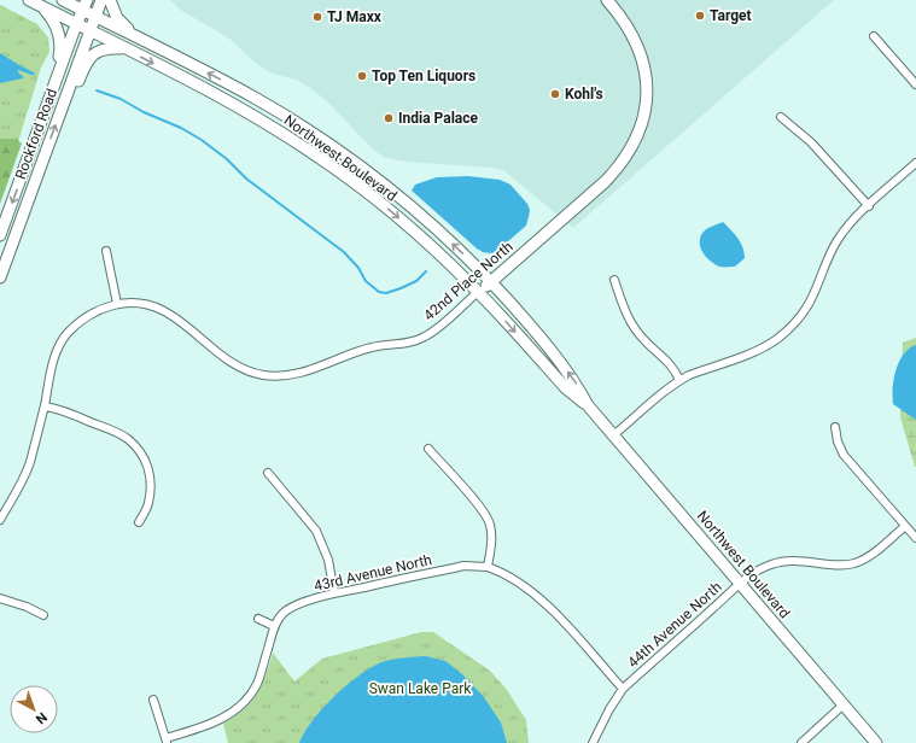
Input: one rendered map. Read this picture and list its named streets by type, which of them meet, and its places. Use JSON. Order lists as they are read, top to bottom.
{
  "streets": {
    "main road": ["Rockford Road", "Northwest Boulevard", "42nd Place North"],
    "street": ["43rd Avenue North", "44th Avenue North"]
  },
  "crossings": [
    ["Rockford Road", "Northwest Boulevard"],
    ["Northwest Boulevard", "42nd Place North"],
    ["Northwest Boulevard", "44th Avenue North"]
  ],
  "parks": ["Swan Lake Park"],
  "places": [
    "Target",
    "TJ Maxx",
    "Top Ten Liquors",
    "Kohl's",
    "India Palace"
  ],
  "north": "bottom right"
}
